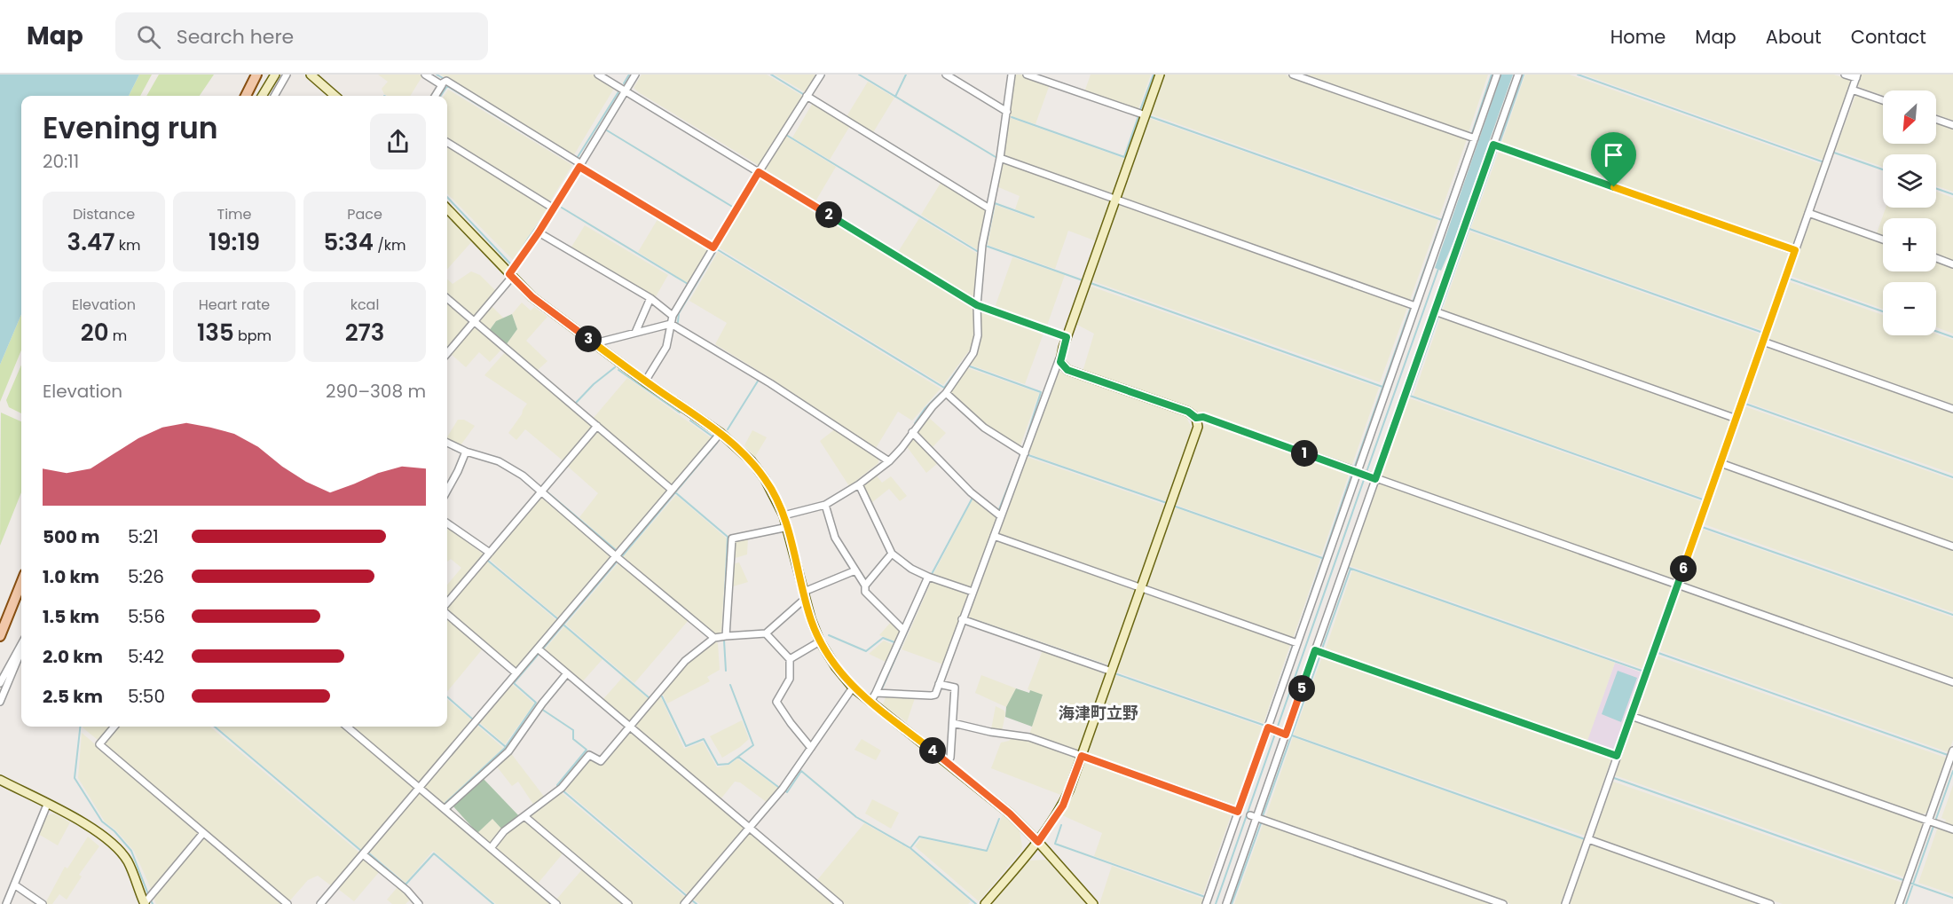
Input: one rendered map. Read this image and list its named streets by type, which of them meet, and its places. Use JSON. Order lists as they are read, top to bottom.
{
  "districts": ["海津町立野"],
  "north": "bottom left",
  "page": {
    "header": "Map",
    "search": "Search here",
    "nav": [
      "Home",
      "Map",
      "About",
      "Contact"
    ],
    "map_buttons": ["+", "−"],
    "heading": ["Evening run", "20:11"],
    "stats": [
      ["Distance", "3.47 km"],
      ["Time", "19:19"],
      ["Pace", "5:34 /km"],
      ["Elevation", "20 m"],
      ["Heart rate", "135 bpm"],
      ["kcal", "273"]
    ],
    "pins": [
      "2",
      "3",
      "1",
      "6",
      "5",
      "4"
    ],
    "chart": ["Elevation", "290–308 m"],
    "list": [
      {
        "name": "500 m",
        "note": "5:21"
      },
      {
        "name": "1.0 km",
        "note": "5:26"
      },
      {
        "name": "1.5 km",
        "note": "5:56"
      },
      {
        "name": "2.0 km",
        "note": "5:42"
      },
      {
        "name": "2.5 km",
        "note": "5:50"
      }
    ]
  }
}
